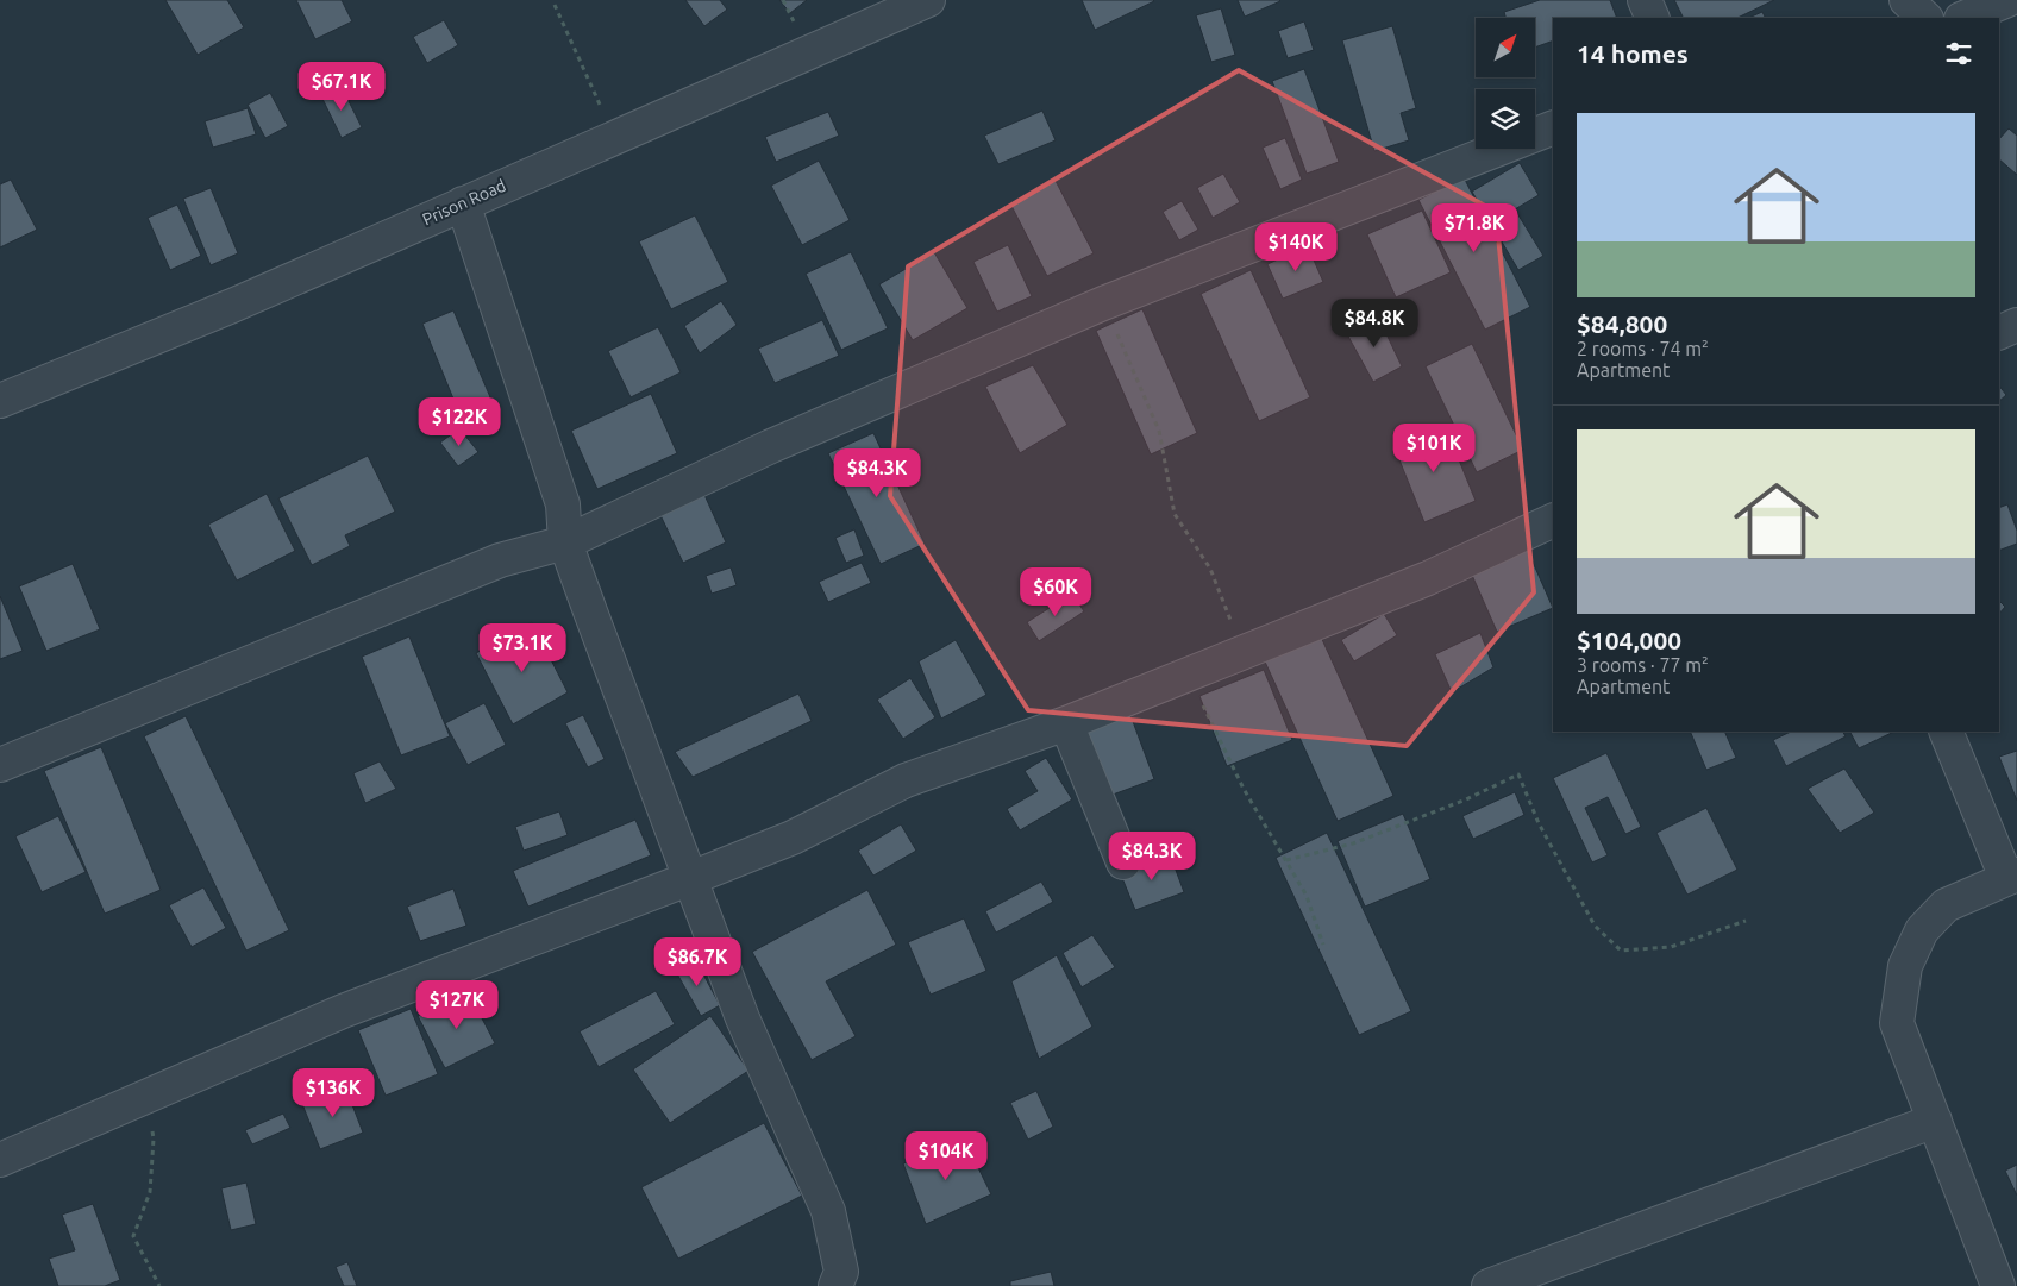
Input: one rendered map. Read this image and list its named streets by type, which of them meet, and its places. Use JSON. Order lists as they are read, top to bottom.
{
  "streets": {
    "street": ["Prison Road"]
  },
  "north": "top right",
  "page": {
    "heading": "14 homes",
    "price": [
      "$67.1K",
      "$71.8K",
      "$140K",
      "$84.8K",
      "$122K",
      "$101K",
      "$84.3K",
      "$60K",
      "$73.1K",
      "$84.3K",
      "$86.7K",
      "$127K",
      "$136K",
      "$104K"
    ],
    "list": [
      {
        "name": "$84,800",
        "note": "2 rooms · 74 m² · Apartment"
      },
      {
        "name": "$104,000",
        "note": "3 rooms · 77 m² · Apartment"
      }
    ]
  }
}
